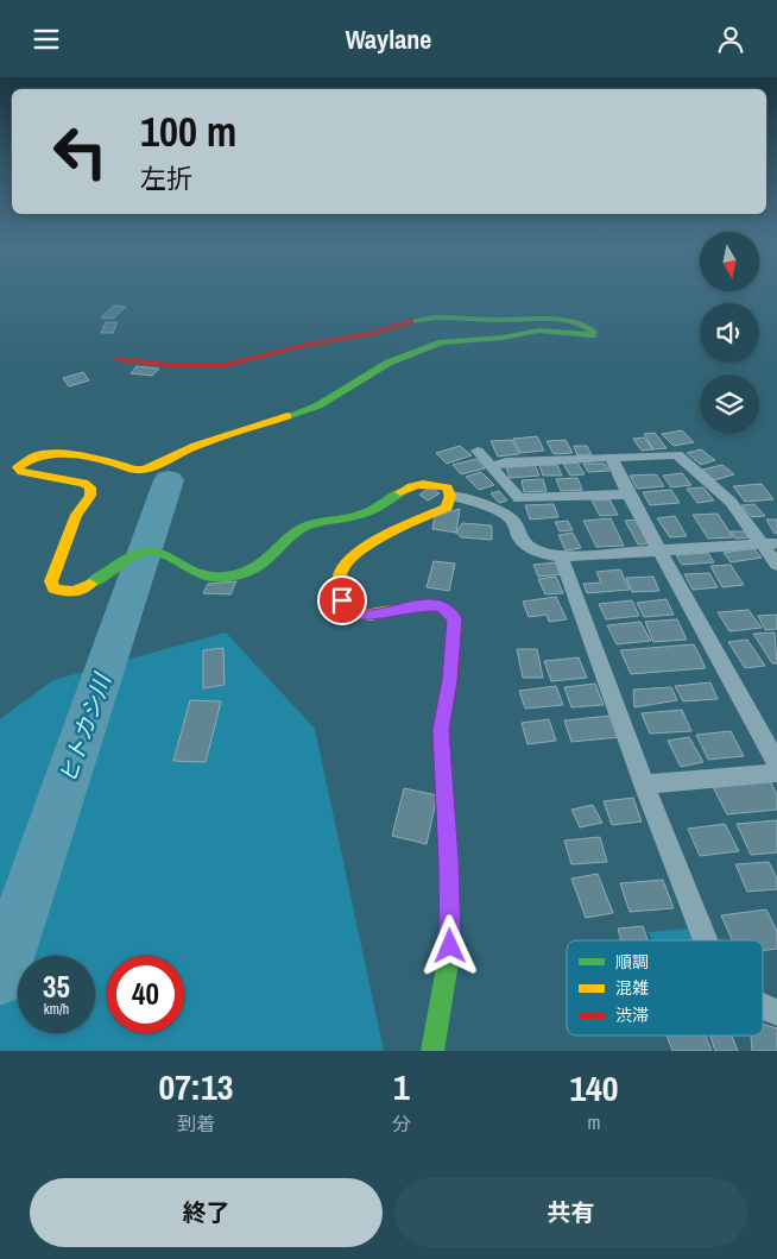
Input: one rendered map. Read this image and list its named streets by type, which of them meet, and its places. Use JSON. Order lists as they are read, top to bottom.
{
  "water": ["ヒトカシ川"],
  "legend": ["順調", "混雑", "渋滞"],
  "north": "bottom",
  "page": {
    "header": "Waylane",
    "turn": ["100 m", "左折"],
    "speed": "35 km/h",
    "limit": "40",
    "eta": [
      "07:13",
      "到着",
      "1",
      "分",
      "140",
      "m"
    ],
    "buttons": ["終了", "共有"]
  }
}
